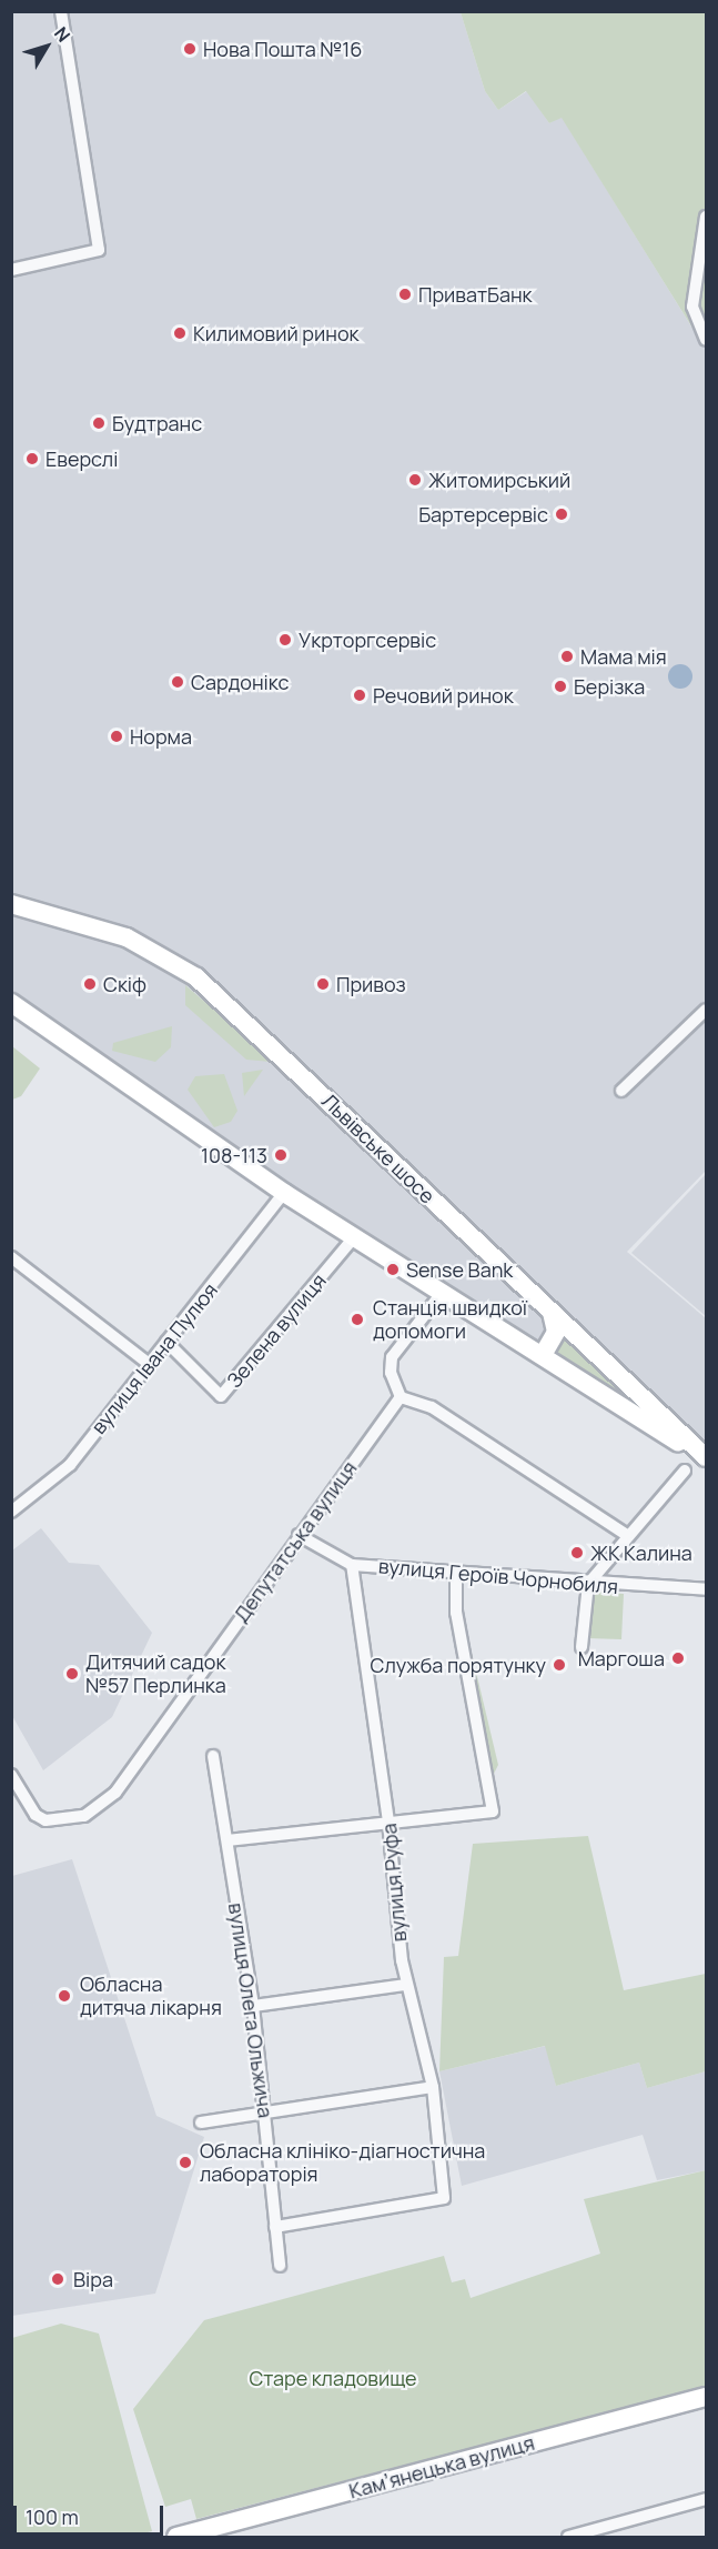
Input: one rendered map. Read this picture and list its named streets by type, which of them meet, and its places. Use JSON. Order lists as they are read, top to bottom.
{
  "streets": {
    "main road": ["Львівське шосе", "Камʼянецька вулиця"],
    "street": [
      "Зелена вулиця",
      "вулиця Івана Пулюя",
      "Депутатська вулиця",
      "вулиця Героїв Чорнобиля",
      "вулиця Руфа",
      "вулиця Олега Ольжича"
    ]
  },
  "crossings": [
    ["Львівське шосе", "Зелена вулиця"],
    ["Львівське шосе", "вулиця Івана Пулюя"],
    ["Зелена вулиця", "вулиця Івана Пулюя"],
    ["Депутатська вулиця", "вулиця Героїв Чорнобиля"],
    ["вулиця Героїв Чорнобиля", "вулиця Руфа"],
    ["вулиця Руфа", "вулиця Олега Ольжича"]
  ],
  "parks": ["Старе кладовище"],
  "places": [
    "Нова Пошта №16",
    "ПриватБанк",
    "Килимовий ринок",
    "Будтранс",
    "Еверслі",
    "Житомирський",
    "Бартерсервіс",
    "Укрторгсервіс",
    "Мама мія",
    "Сардонікс",
    "Берізка",
    "Речовий ринок",
    "Норма",
    "Скіф",
    "Привоз",
    "108-113",
    "Sense Bank",
    "Станція швидкої допомоги",
    "ЖК Калина",
    "Маргоша",
    "Служба порятунку",
    "Дитячий садок №57 Перлинка",
    "Обласна дитяча лікарня",
    "Обласна клініко-діагностична лабораторія",
    "Віра"
  ],
  "scale_bar": "100 m",
  "north": "top right"
}
